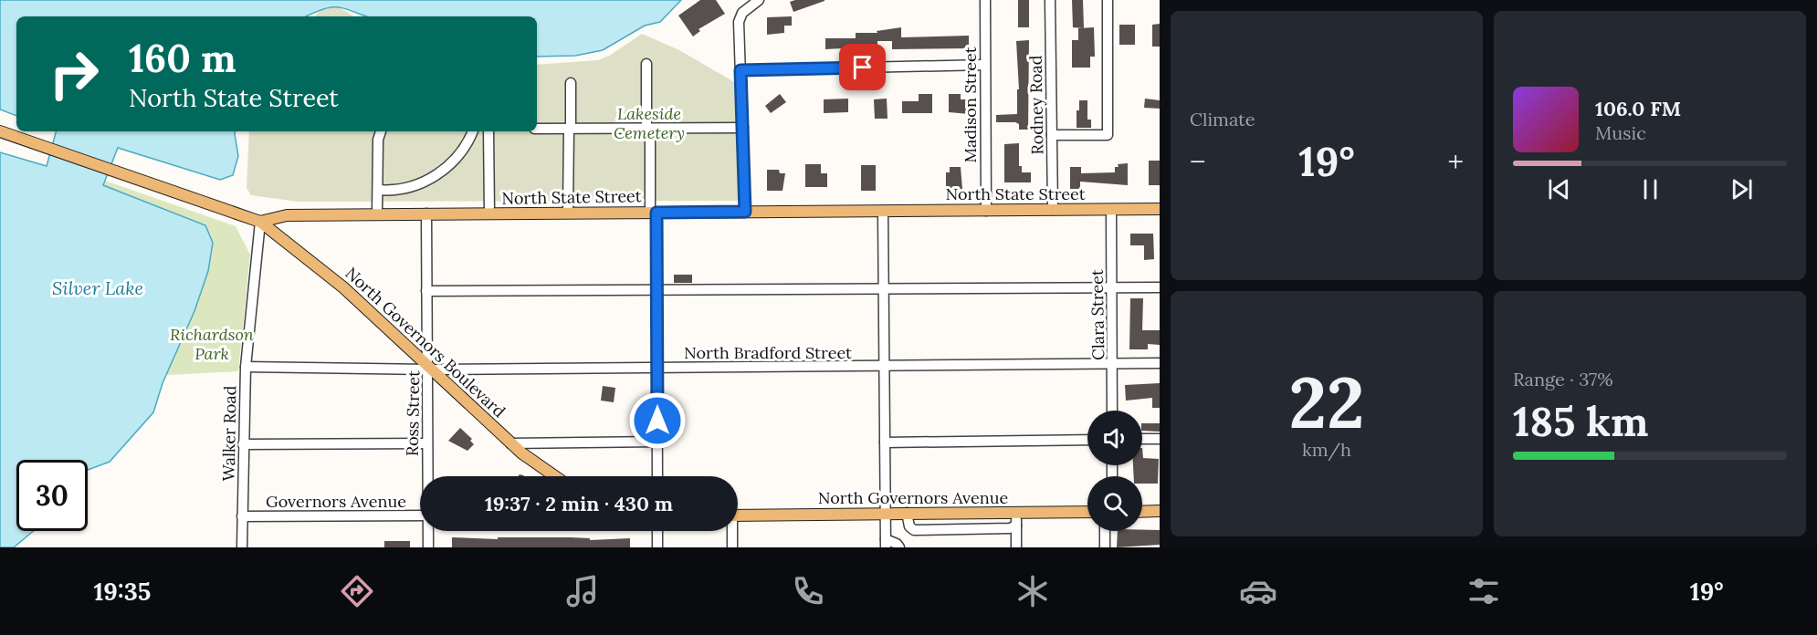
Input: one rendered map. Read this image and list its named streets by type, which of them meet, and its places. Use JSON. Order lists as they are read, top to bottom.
{
  "streets": {
    "main road": ["North State Street", "North Governors Boulevard", "North Governors Avenue"],
    "street": [
      "Madison Street",
      "Rodney Road",
      "Clara Street",
      "North Bradford Street",
      "Ross Street",
      "Walker Road",
      "Governors Avenue"
    ]
  },
  "crossings": [
    ["Madison Street", "North State Street"],
    ["Rodney Road", "North State Street"],
    ["North State Street", "Clara Street"],
    ["North State Street", "North Governors Boulevard"],
    ["North State Street", "Ross Street"],
    ["North State Street", "Walker Road"],
    ["Clara Street", "North Bradford Street"],
    ["North Governors Boulevard", "North Bradford Street"],
    ["North Governors Boulevard", "Ross Street"],
    ["North Governors Boulevard", "Walker Road"],
    ["North Bradford Street", "Ross Street"],
    ["North Bradford Street", "Walker Road"],
    ["Walker Road", "Governors Avenue"]
  ],
  "water": ["Silver Lake"],
  "parks": ["Lakeside Cemetery", "Richardson Park"],
  "page": {
    "tile": [
      "Climate",
      ["22", "km/h"],
      ["Range · 37%", "185 km"]
    ],
    "turn": ["160 m", "North State Street"],
    "song": ["106.0 FM", "Music"],
    "heat": ["−", "19°", "+"],
    "limit": "30",
    "trip": "19:37 · 2 min · 430 m",
    "tabs": ["19:35", "19°"]
  }
}
